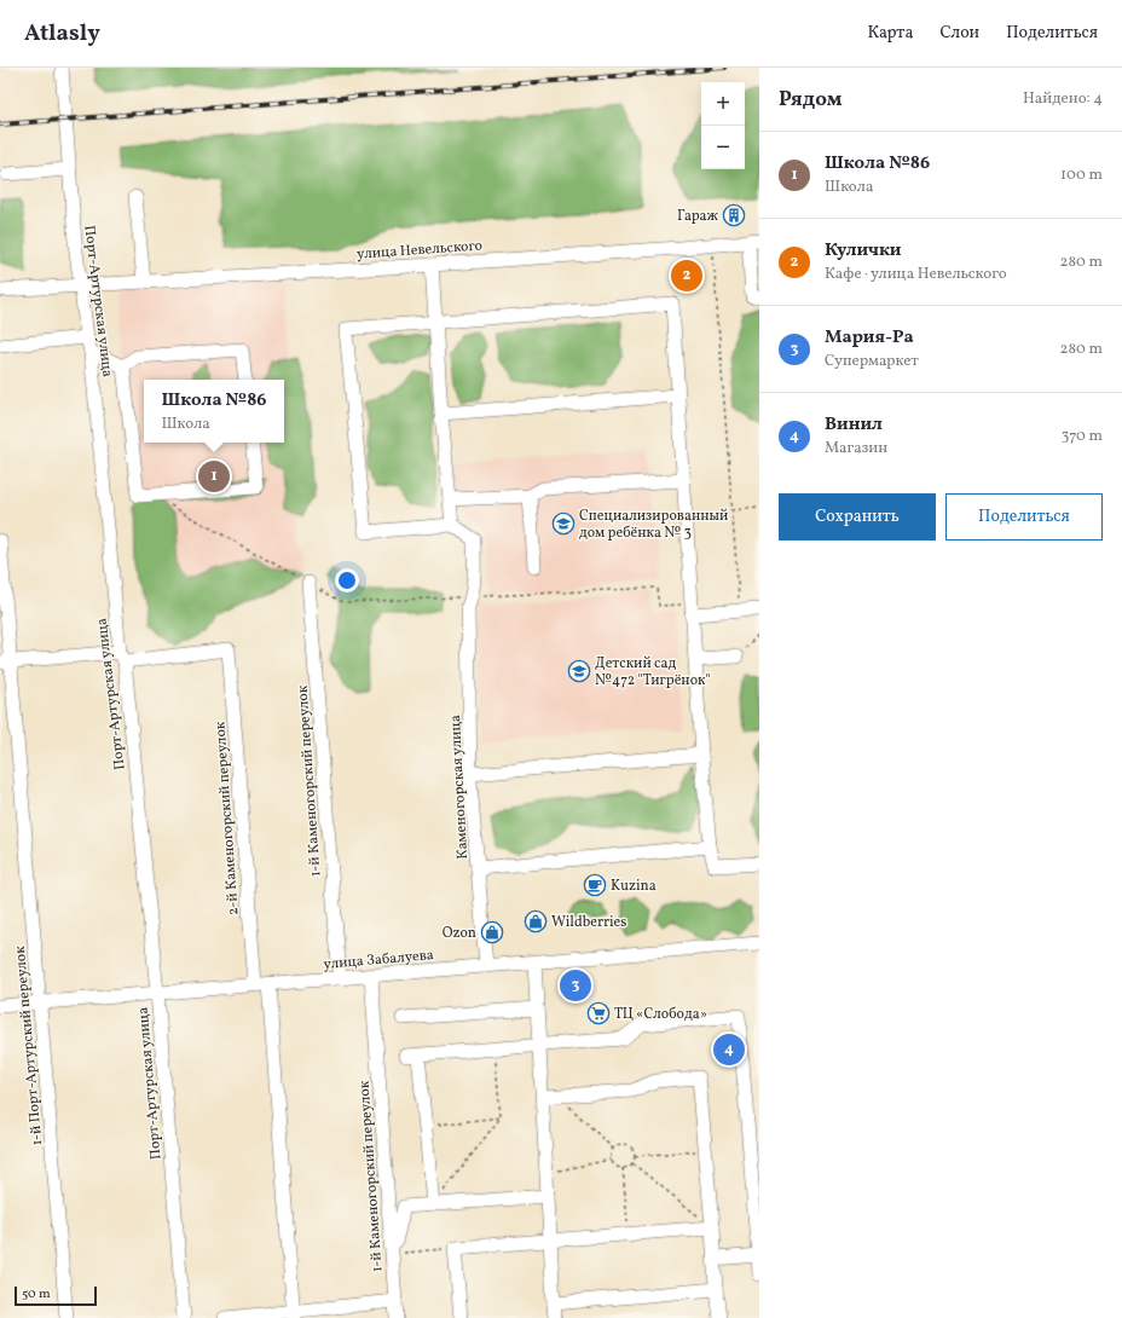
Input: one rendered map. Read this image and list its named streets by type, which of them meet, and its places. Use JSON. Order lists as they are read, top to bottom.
{
  "streets": {
    "street": [
      "улица Невельского",
      "Порт-Артурская улица",
      "1-й Каменогорский переулок",
      "Каменогорская улица",
      "2-й Каменогорский переулок",
      "улица Забалуева",
      "1-й Порт-Артурский переулок"
    ]
  },
  "crossings": [
    ["улица Невельского", "Порт-Артурская улица"],
    ["Порт-Артурская улица", "2-й Каменогорский переулок"],
    ["Порт-Артурская улица", "улица Забалуева"],
    ["1-й Каменогорский переулок", "улица Забалуева"],
    ["Каменогорская улица", "улица Забалуева"],
    ["2-й Каменогорский переулок", "улица Забалуева"],
    ["улица Забалуева", "1-й Порт-Артурский переулок"]
  ],
  "places": {
    "building": ["Гараж"],
    "school or university": ["Специализированный дом ребёнка № 3", "Детский сад №472 \"Тигрёнок\""],
    "cafe": ["Kuzina"],
    "shop": ["Wildberries", "Ozon"],
    "supermarket": ["ТЦ «Слобода»"]
  },
  "scale_bar": "50 m",
  "page": {
    "header": "Atlasly",
    "nav": ["Карта", "Слои", "Поделиться"],
    "heading": ["Рядом", "Найдено: 4"],
    "map_buttons": ["+", "−"],
    "list": [
      {
        "mark": "1",
        "name": "Школа №86",
        "note": "Школа",
        "value": "100 m"
      },
      {
        "mark": "2",
        "name": "Кулички",
        "note": "Кафе · улица Невельского",
        "value": "280 m"
      },
      {
        "mark": "3",
        "name": "Мария-Ра",
        "note": "Супермаркет",
        "value": "280 m"
      },
      {
        "mark": "4",
        "name": "Винил",
        "note": "Магазин",
        "value": "370 m"
      }
    ],
    "pins": [
      "2",
      "1",
      "3",
      "4"
    ],
    "popup": ["Школа №86", "Школа"],
    "buttons": ["Сохранить", "Поделиться"],
    "scale": "50 m"
  }
}
